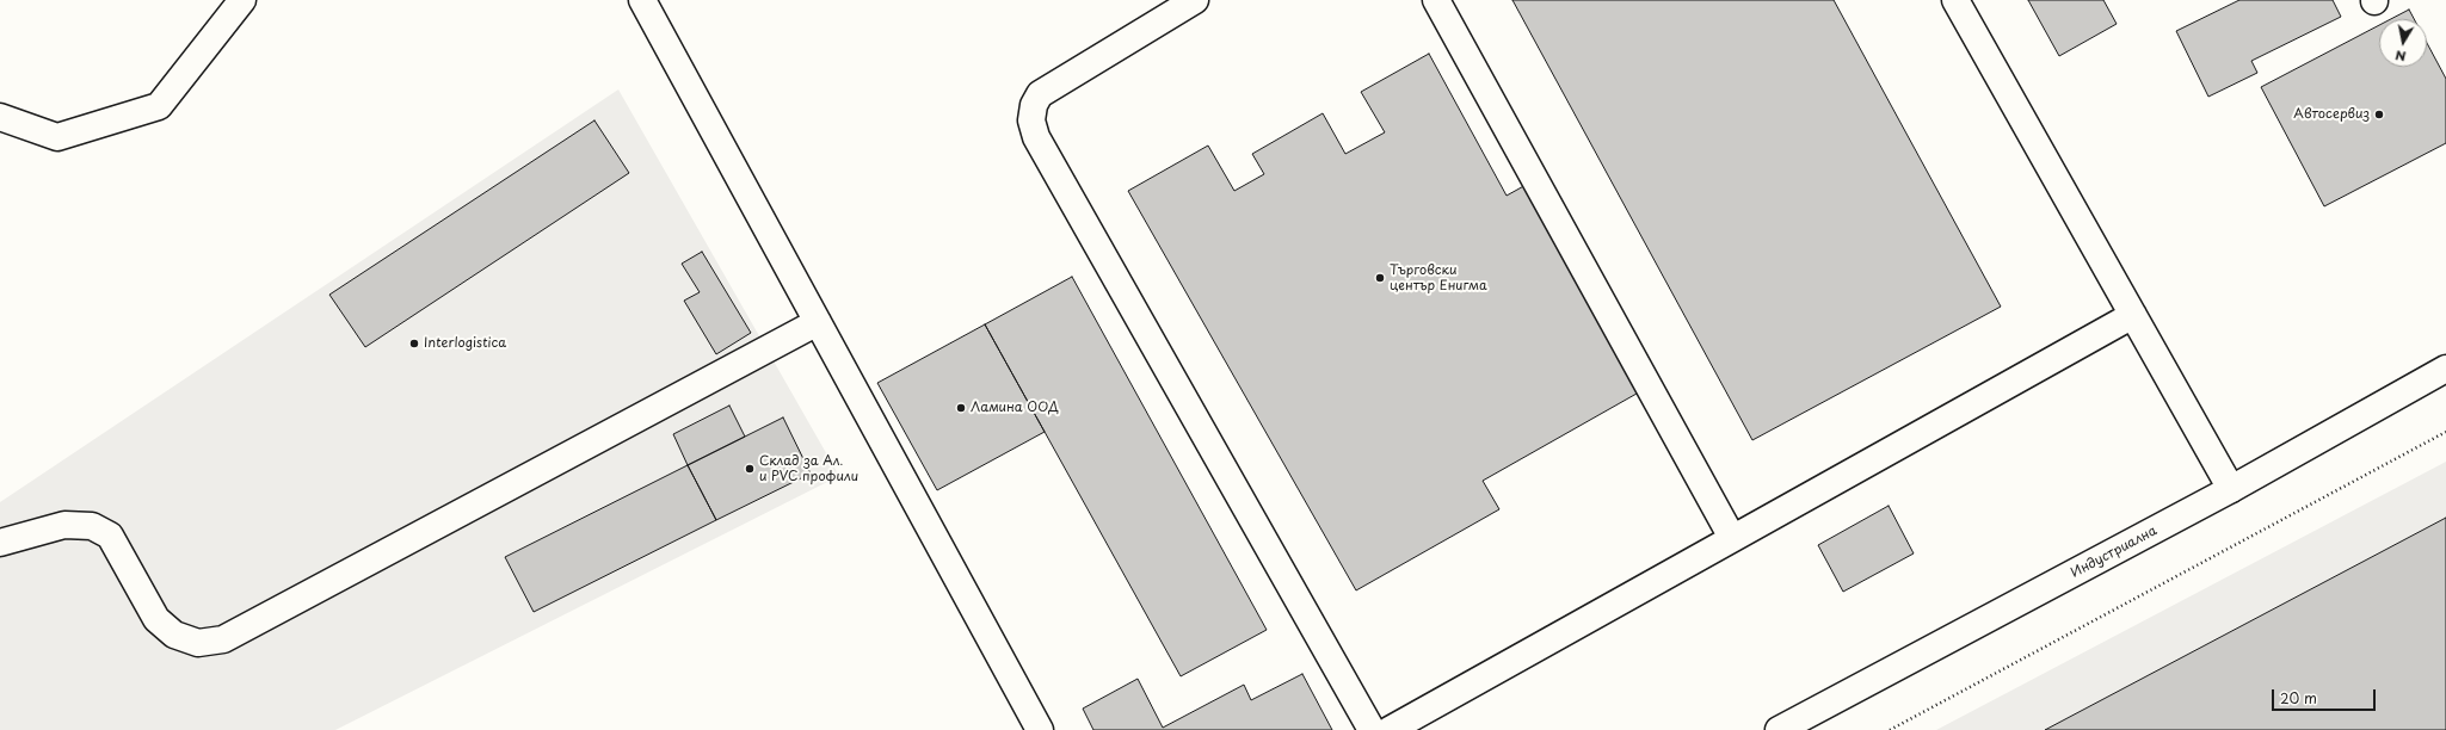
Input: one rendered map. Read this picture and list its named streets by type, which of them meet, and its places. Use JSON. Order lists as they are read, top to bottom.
{
  "streets": {
    "street": ["Индустриална"]
  },
  "places": [
    "Автосервиз",
    "Търговски център Енигма",
    "Interlogistica",
    "Ламина ООД",
    "Склад за Ал. и PVC профили"
  ],
  "scale_bar": "20 m",
  "north": "bottom"
}
